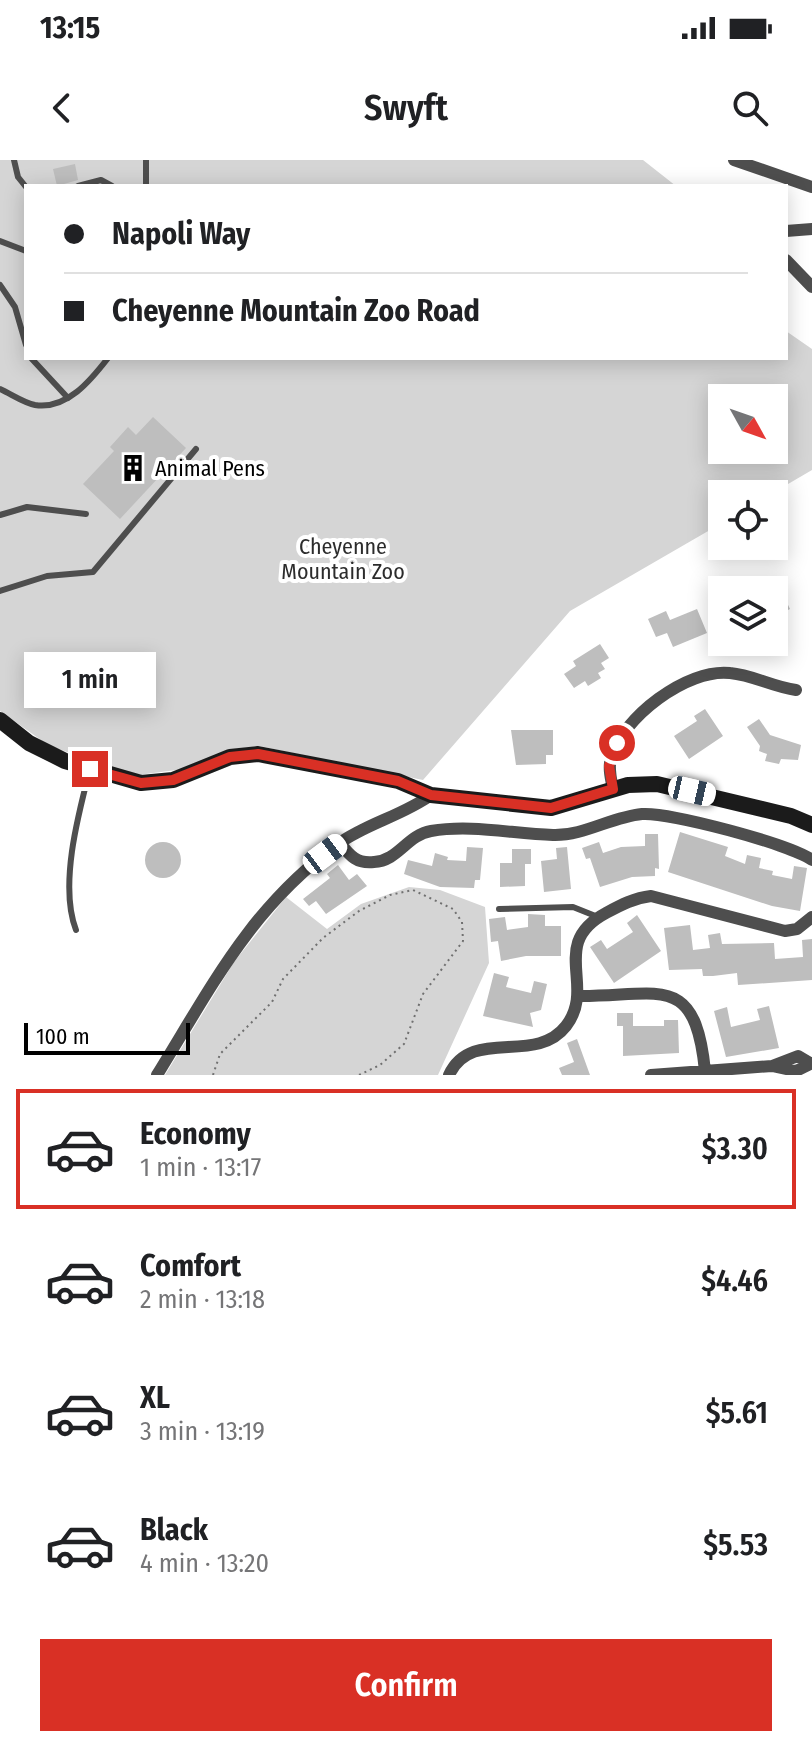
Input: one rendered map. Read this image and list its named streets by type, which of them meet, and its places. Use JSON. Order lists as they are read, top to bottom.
{
  "parks": ["Cheyenne Mountain Zoo"],
  "places": {
    "building": ["Animal Pens"]
  },
  "scale_bar": "100 m",
  "north": "bottom right",
  "page": {
    "status": "13:15",
    "header": "Swyft",
    "banner": ["Napoli Way", "Cheyenne Mountain Zoo Road"],
    "bubble": "1 min",
    "scale": "100 m",
    "list": [
      {
        "name": "Economy",
        "note": "1 min · 13:17",
        "value": "$3.30"
      },
      {
        "name": "Comfort",
        "note": "2 min · 13:18",
        "value": "$4.46"
      },
      {
        "name": "XL",
        "note": "3 min · 13:19",
        "value": "$5.61"
      },
      {
        "name": "Black",
        "note": "4 min · 13:20",
        "value": "$5.53"
      }
    ],
    "buttons": "Confirm"
  }
}
